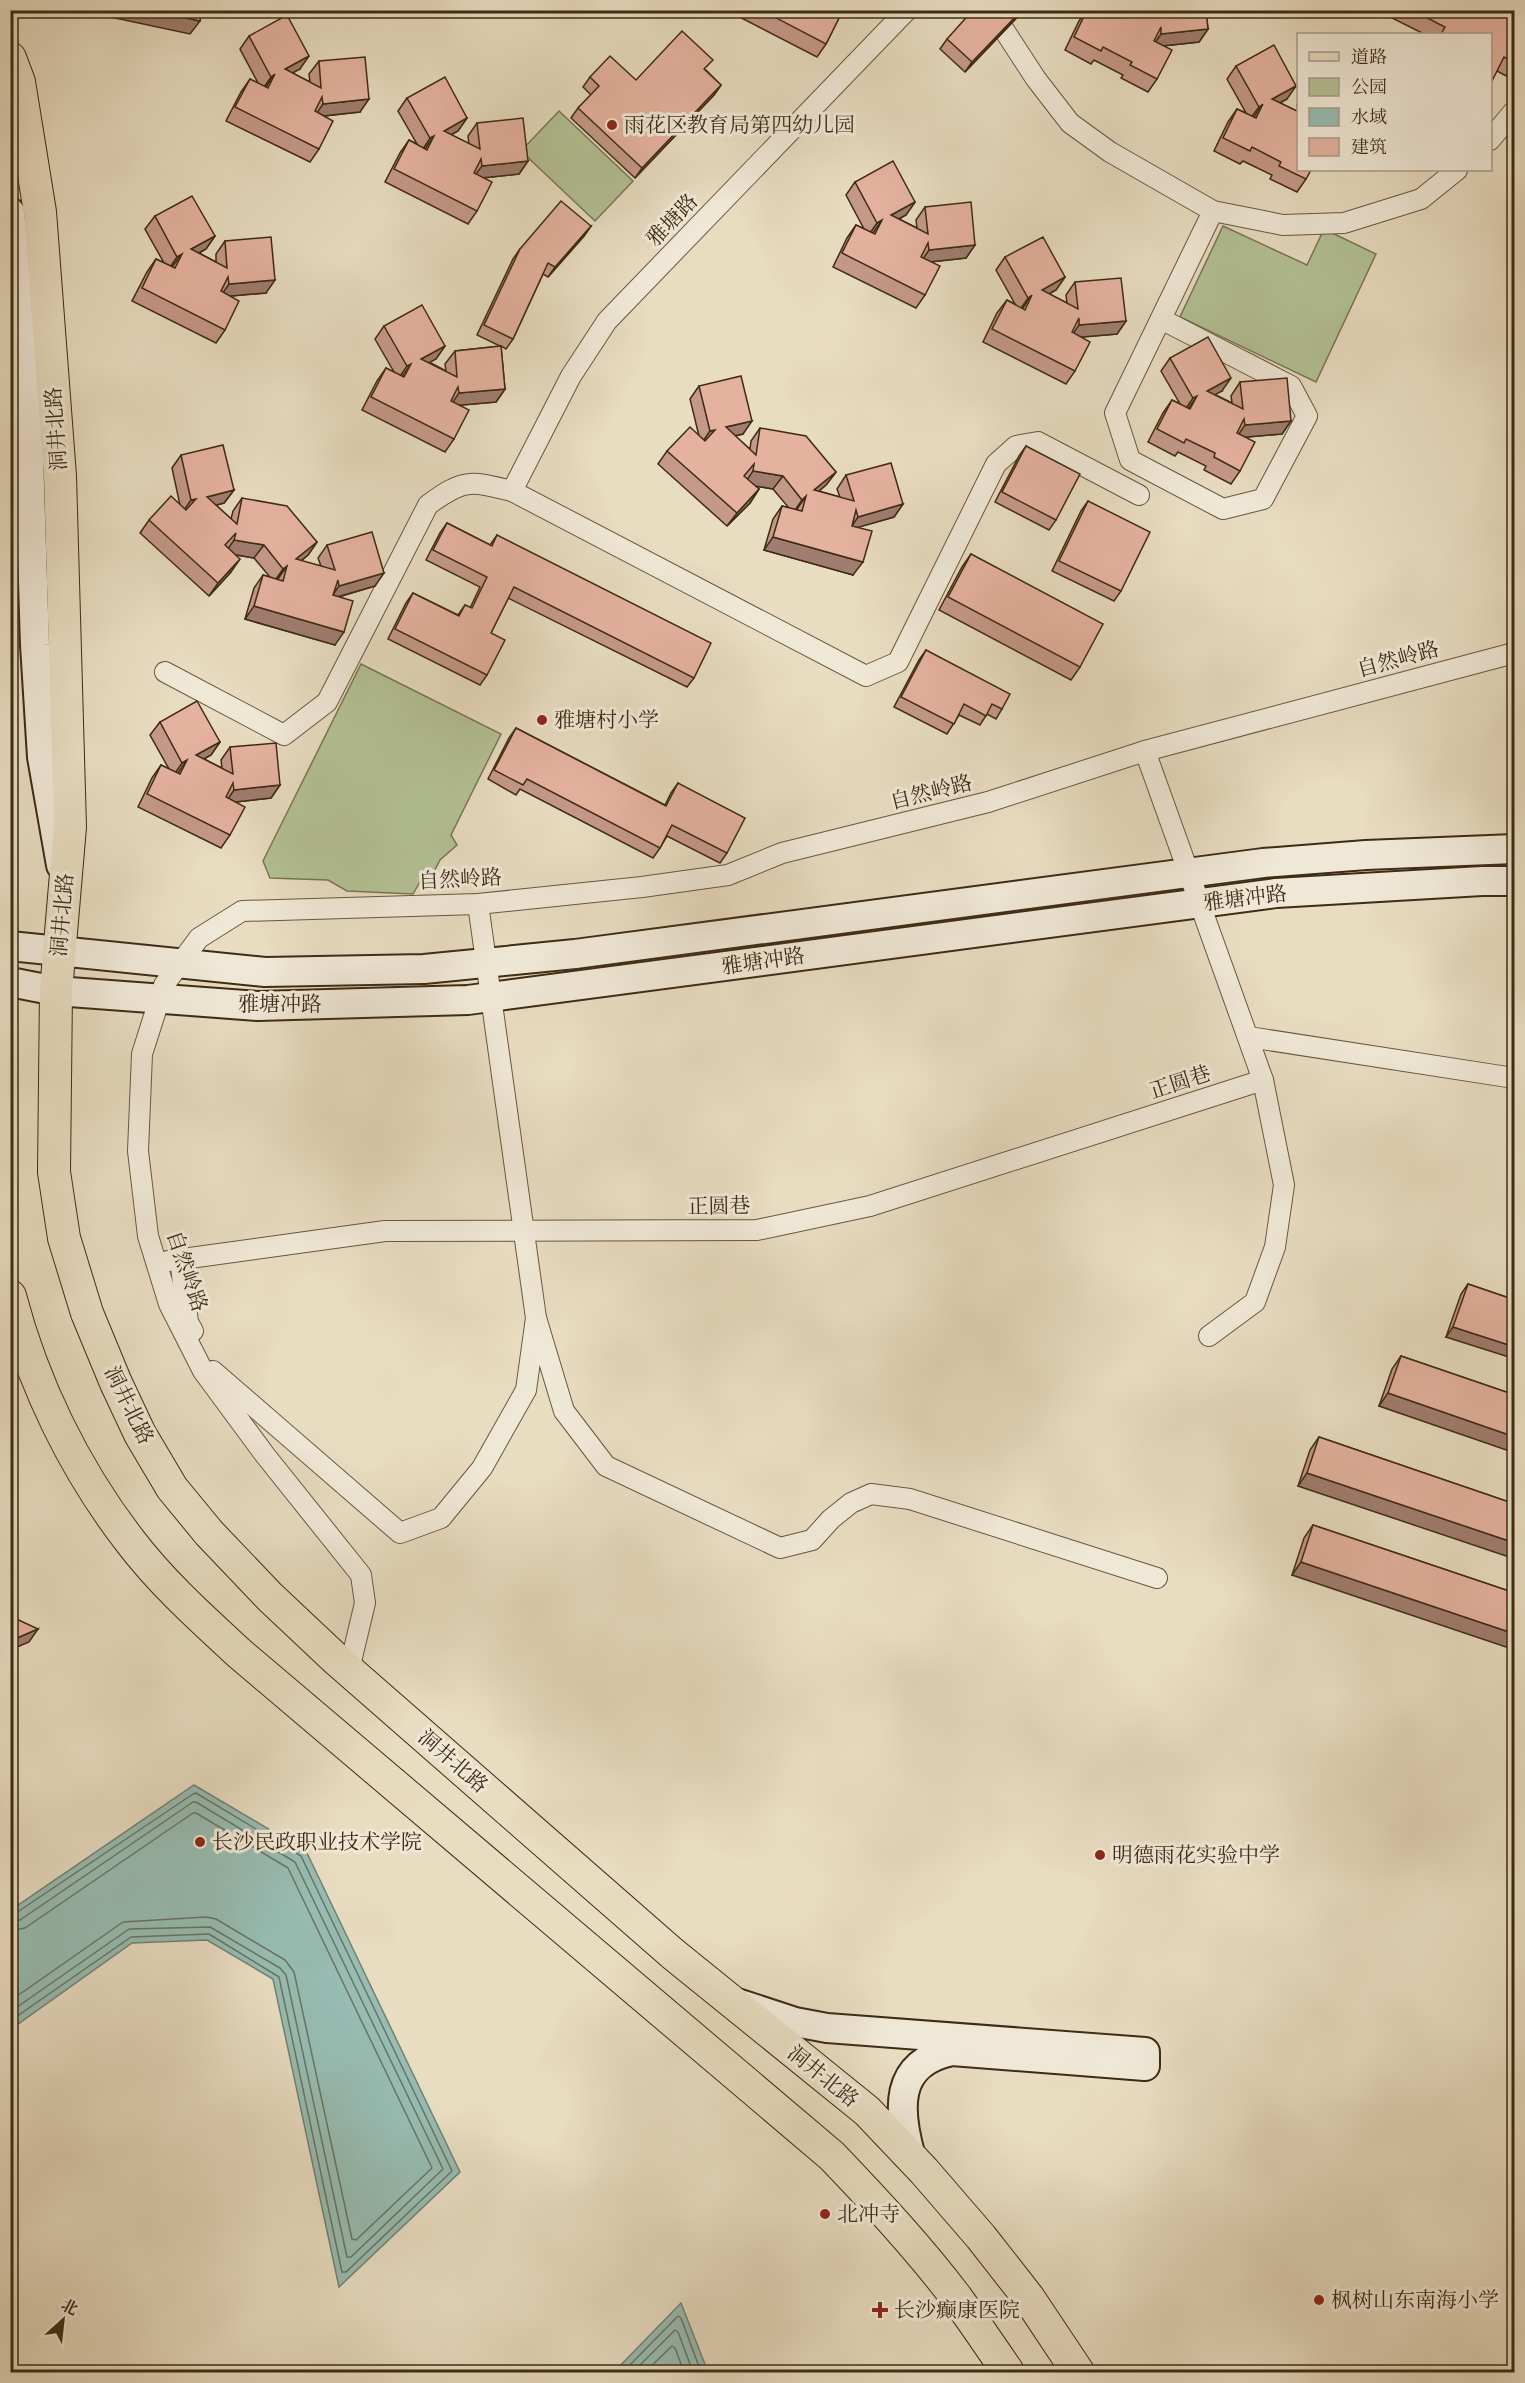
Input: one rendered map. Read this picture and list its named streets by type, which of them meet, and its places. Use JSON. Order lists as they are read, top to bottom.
{
  "streets": {
    "main road": ["洞井北路"],
    "street": [
      "雅塘路",
      "自然岭路",
      "雅塘冲路",
      "正圆巷"
    ]
  },
  "crossings": [
    ["洞井北路", "自然岭路"],
    ["洞井北路", "雅塘冲路"],
    ["自然岭路", "雅塘冲路"],
    ["自然岭路", "正圆巷"]
  ],
  "places": {
    "other": [
      "雨花区教育局第四幼儿园",
      "雅塘村小学",
      "长沙民政职业技术学院",
      "明德雨花实验中学",
      "北冲寺",
      "枫树山东南海小学"
    ],
    "health": ["长沙癫康医院"]
  },
  "legend": [
    "道路",
    "公园",
    "水域",
    "建筑"
  ],
  "north": "top right"
}
